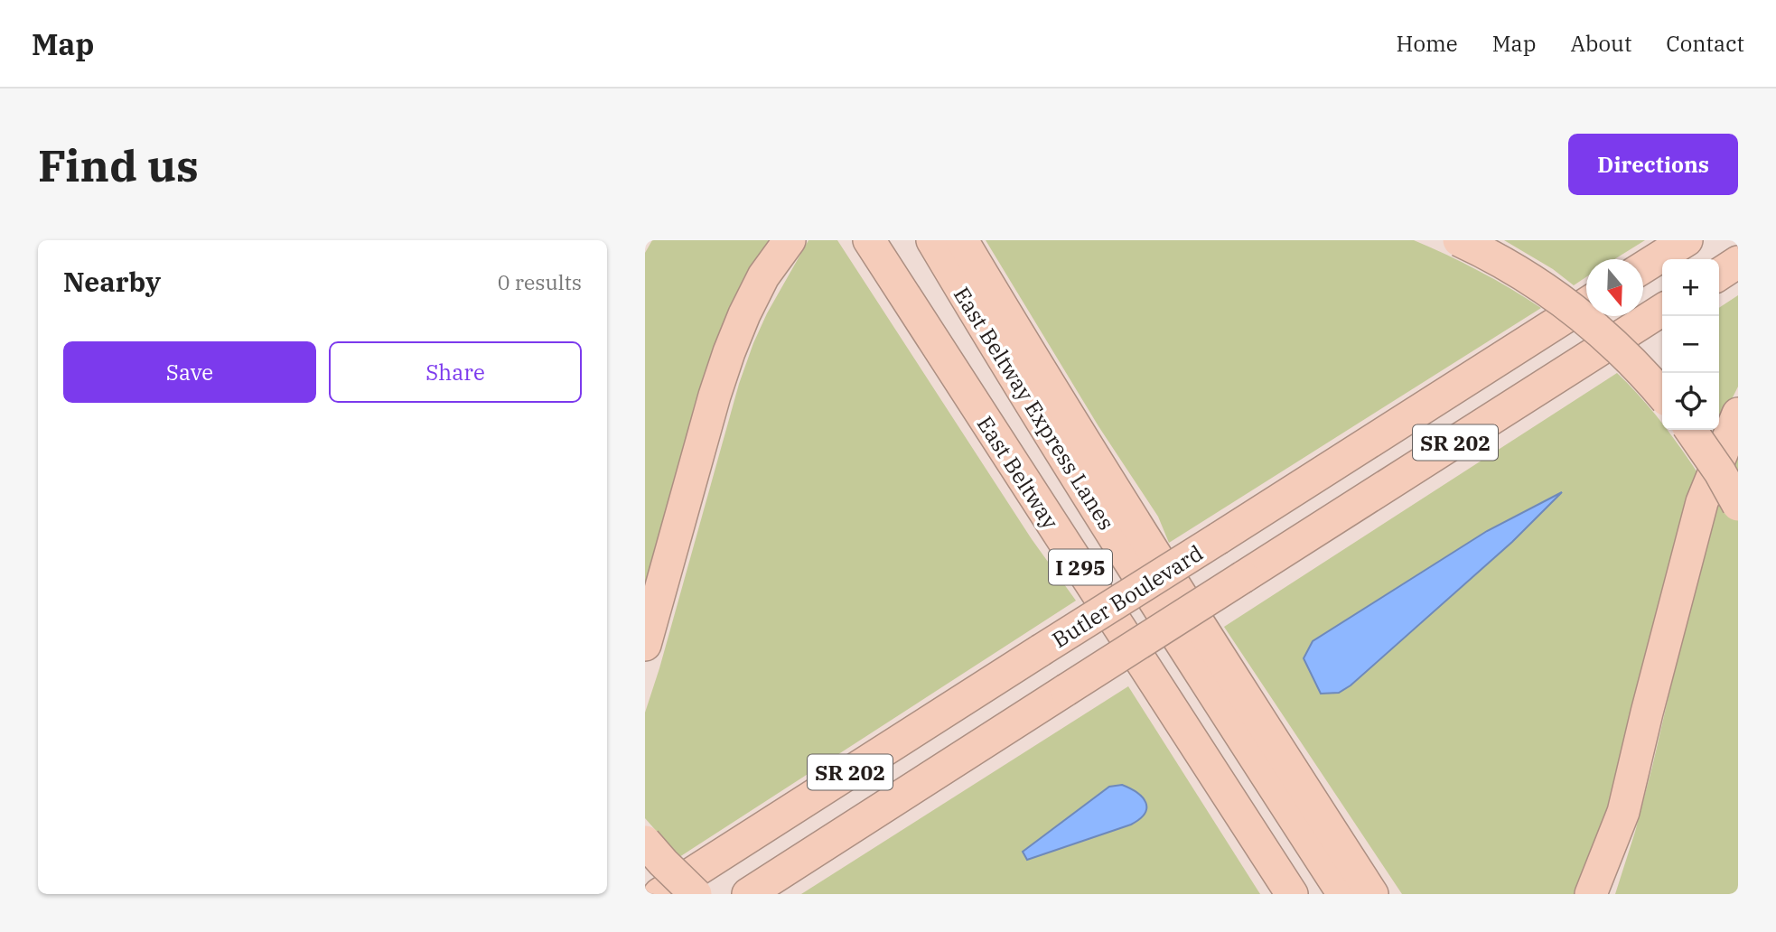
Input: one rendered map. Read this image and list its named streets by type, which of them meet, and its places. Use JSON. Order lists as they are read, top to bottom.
{
  "streets": {
    "highway": [
      "East Beltway Express Lanes",
      "SR 202",
      "East Beltway",
      "I 295",
      "Butler Boulevard"
    ]
  },
  "north": "bottom",
  "page": {
    "header": "Map",
    "nav": [
      "Home",
      "Map",
      "About",
      "Contact"
    ],
    "buttons": [
      "Directions",
      ["Save", "Share"]
    ],
    "title": "Find us",
    "heading": ["Nearby", "0 results"],
    "map_buttons": ["+", "−"]
  }
}
